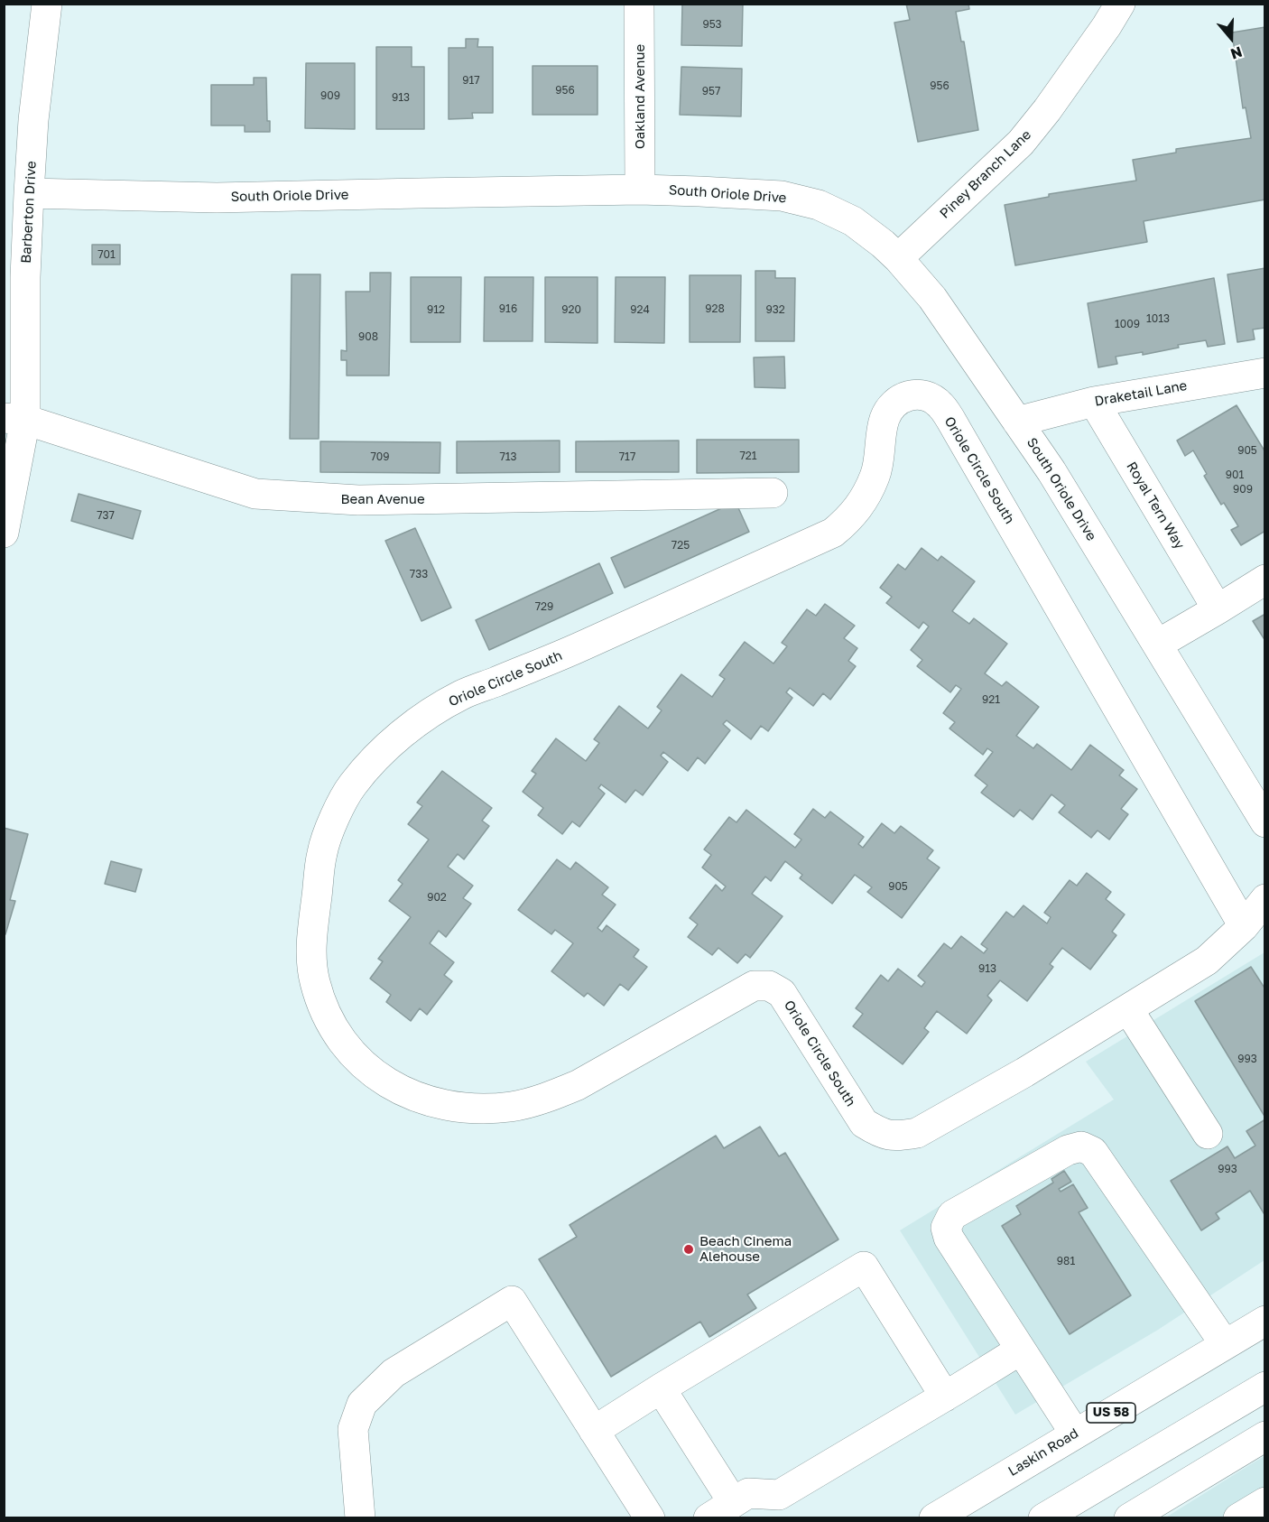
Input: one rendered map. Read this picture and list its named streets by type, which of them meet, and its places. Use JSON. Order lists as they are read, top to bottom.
{
  "streets": {
    "street": [
      "Oakland Avenue",
      "Piney Branch Lane",
      "South Oriole Drive",
      "Barberton Drive",
      "Draketail Lane",
      "Oriole Circle South",
      "Bean Avenue",
      "Royal Tern Way",
      "US 58",
      "Laskin Road"
    ]
  },
  "crossings": [
    ["Oakland Avenue", "South Oriole Drive"],
    ["Piney Branch Lane", "South Oriole Drive"],
    ["South Oriole Drive", "Barberton Drive"],
    ["South Oriole Drive", "Draketail Lane"],
    ["Barberton Drive", "Bean Avenue"],
    ["Draketail Lane", "Royal Tern Way"]
  ],
  "places": ["Beach Cinema Alehouse"],
  "house_numbers": [
    "953",
    "917",
    "956",
    "956",
    "957",
    "909",
    "913",
    "701",
    "916",
    "928",
    "912",
    "920",
    "924",
    "932",
    "1013",
    "1009",
    "908",
    "905",
    "721",
    "709",
    "713",
    "717",
    "901",
    "909",
    "737",
    "725",
    "733",
    "729",
    "921",
    "905",
    "902",
    "913",
    "993",
    "993",
    "981"
  ],
  "north": "bottom"
}
